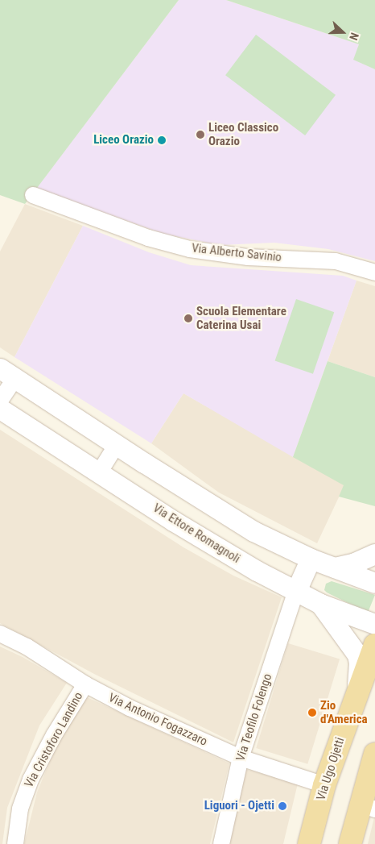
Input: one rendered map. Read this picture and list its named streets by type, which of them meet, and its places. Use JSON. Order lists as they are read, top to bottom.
{
  "streets": {
    "main road": ["Via Ugo Ojetti"],
    "street": [
      "Via Alberto Savinio",
      "Via Ettore Romagnoli",
      "Via Teofilo Folengo",
      "Via Antonio Fogazzaro",
      "Via Cristoforo Landino"
    ]
  },
  "crossings": [
    ["Via Ettore Romagnoli", "Via Teofilo Folengo"],
    ["Via Teofilo Folengo", "Via Antonio Fogazzaro"],
    ["Via Antonio Fogazzaro", "Via Cristoforo Landino"],
    ["Via Antonio Fogazzaro", "Via Ugo Ojetti"]
  ],
  "places": [
    "Liceo Classico Orazio",
    "Liceo Orazio",
    "Scuola Elementare Caterina Usai",
    "Zio d'America",
    "Liguori - Ojetti"
  ],
  "north": "right"
}
